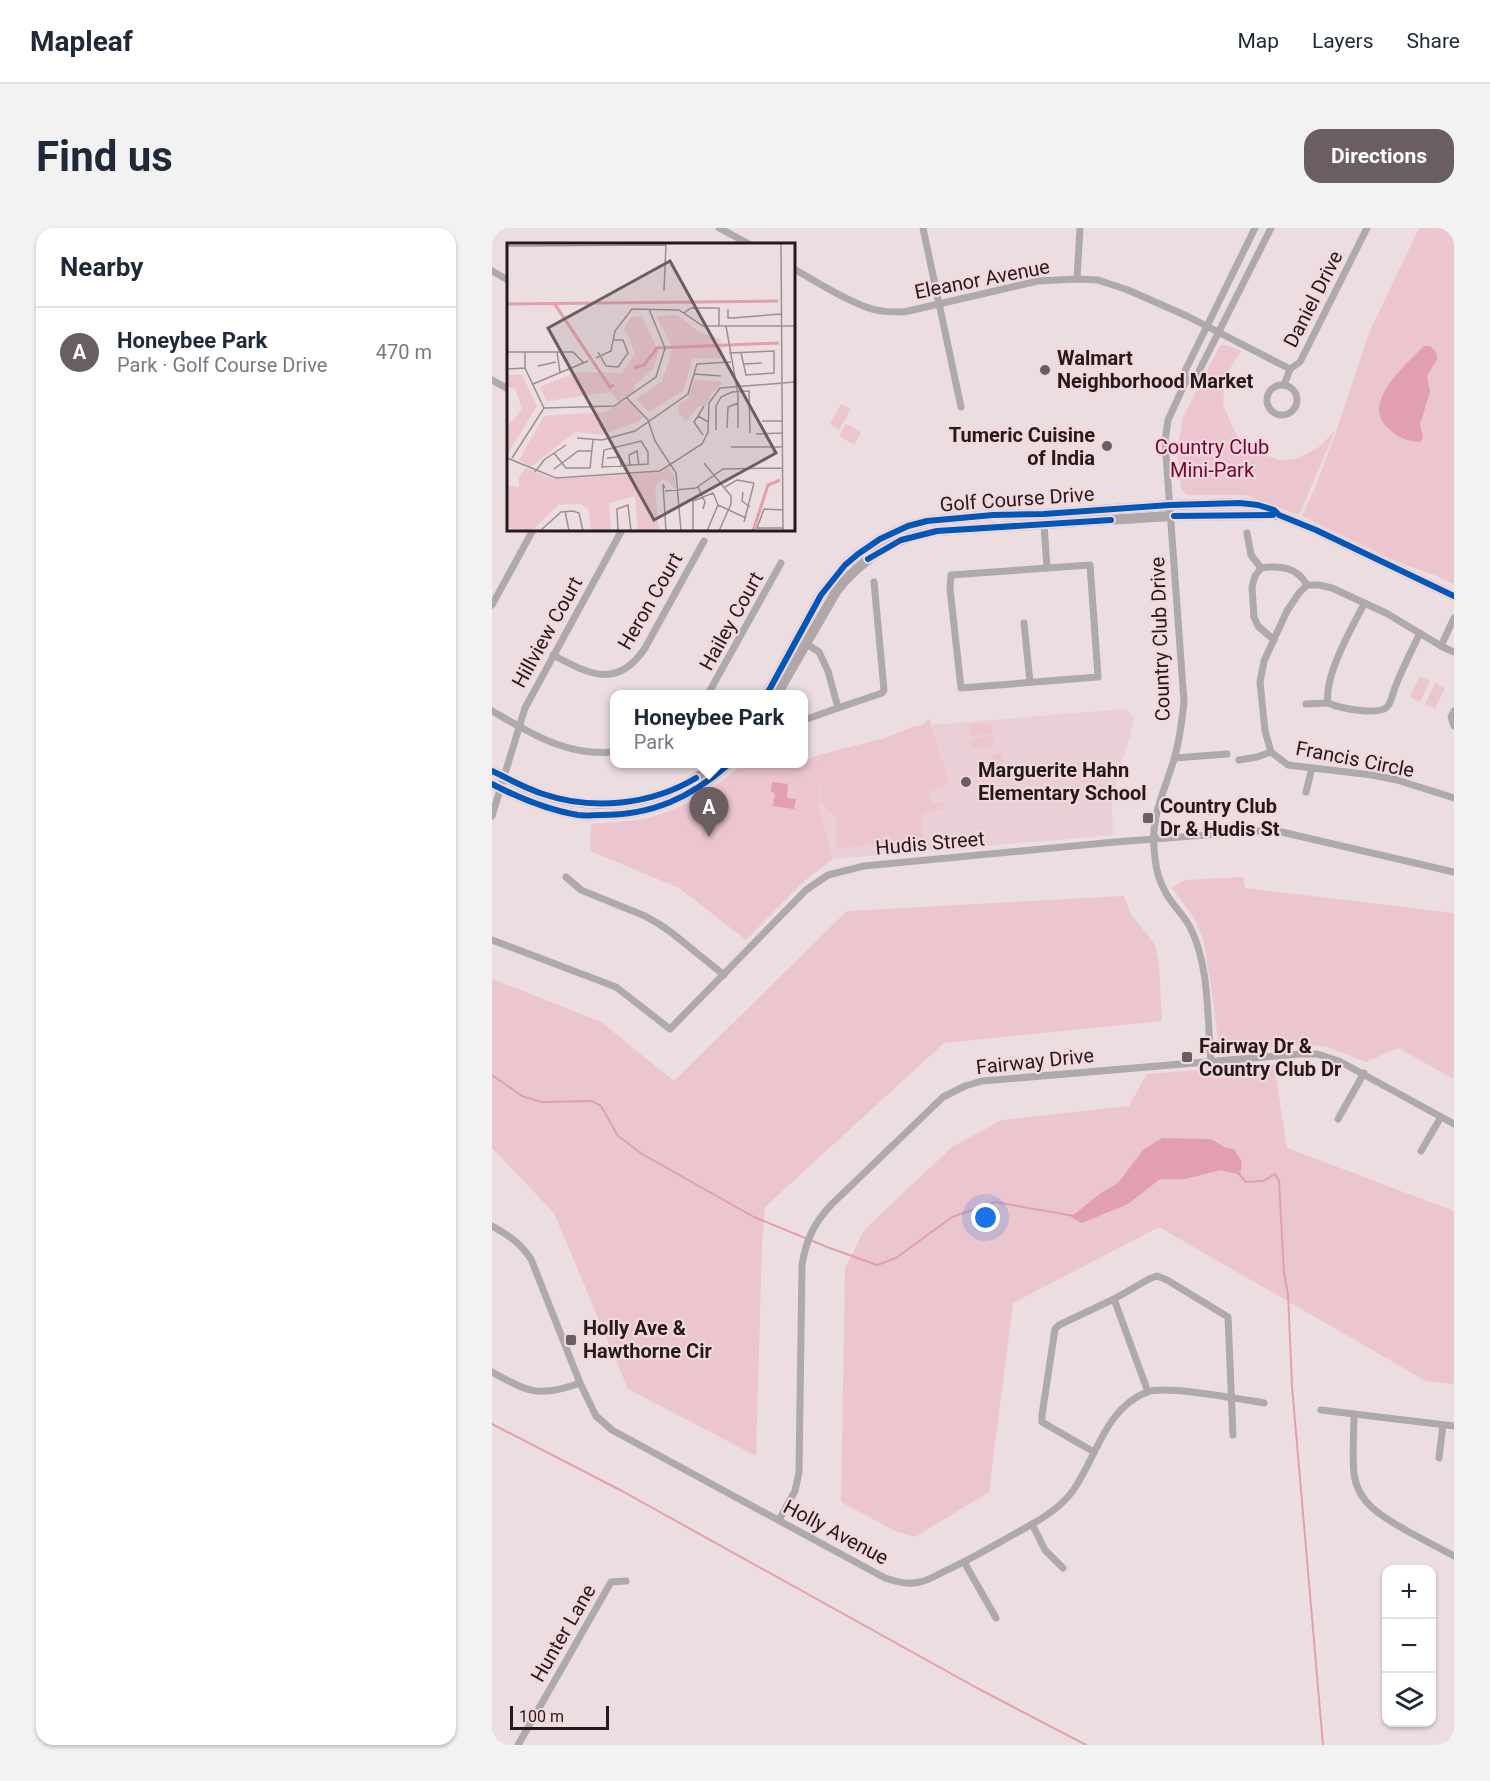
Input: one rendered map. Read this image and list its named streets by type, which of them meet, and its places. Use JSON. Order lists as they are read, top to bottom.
{
  "streets": {
    "street": [
      "Eleanor Avenue",
      "Daniel Drive",
      "Golf Course Drive",
      "Heron Court",
      "Hailey Court",
      "Hillview Court",
      "Country Club Drive",
      "Francis Circle",
      "Hudis Street",
      "Fairway Drive",
      "Holly Avenue",
      "Hunter Lane"
    ]
  },
  "crossings": [
    ["Eleanor Avenue", "Daniel Drive"],
    ["Eleanor Avenue", "Country Club Drive"],
    ["Daniel Drive", "Country Club Drive"],
    ["Golf Course Drive", "Country Club Drive"],
    ["Heron Court", "Hillview Court"],
    ["Country Club Drive", "Hudis Street"],
    ["Country Club Drive", "Fairway Drive"],
    ["Fairway Drive", "Holly Avenue"]
  ],
  "parks": ["Country Club Mini-Park"],
  "places": {
    "other": ["Walmart Neighborhood Market", "Tumeric Cuisine of India", "Marguerite Hahn Elementary School"],
    "transit": ["Country Club Dr & Hudis St", "Fairway Dr & Country Club Dr", "Holly Ave & Hawthorne Cir"]
  },
  "scale_bar": "100 m",
  "page": {
    "header": "Mapleaf",
    "nav": ["Map", "Layers", "Share"],
    "buttons": "Directions",
    "title": "Find us",
    "heading": "Nearby",
    "list": [
      {
        "mark": "A",
        "name": "Honeybee Park",
        "note": "Park · Golf Course Drive",
        "value": "470 m"
      }
    ],
    "popup": ["Honeybee Park", "Park"],
    "pins": "A",
    "map_buttons": ["+", "−"],
    "scale": "100 m"
  }
}
